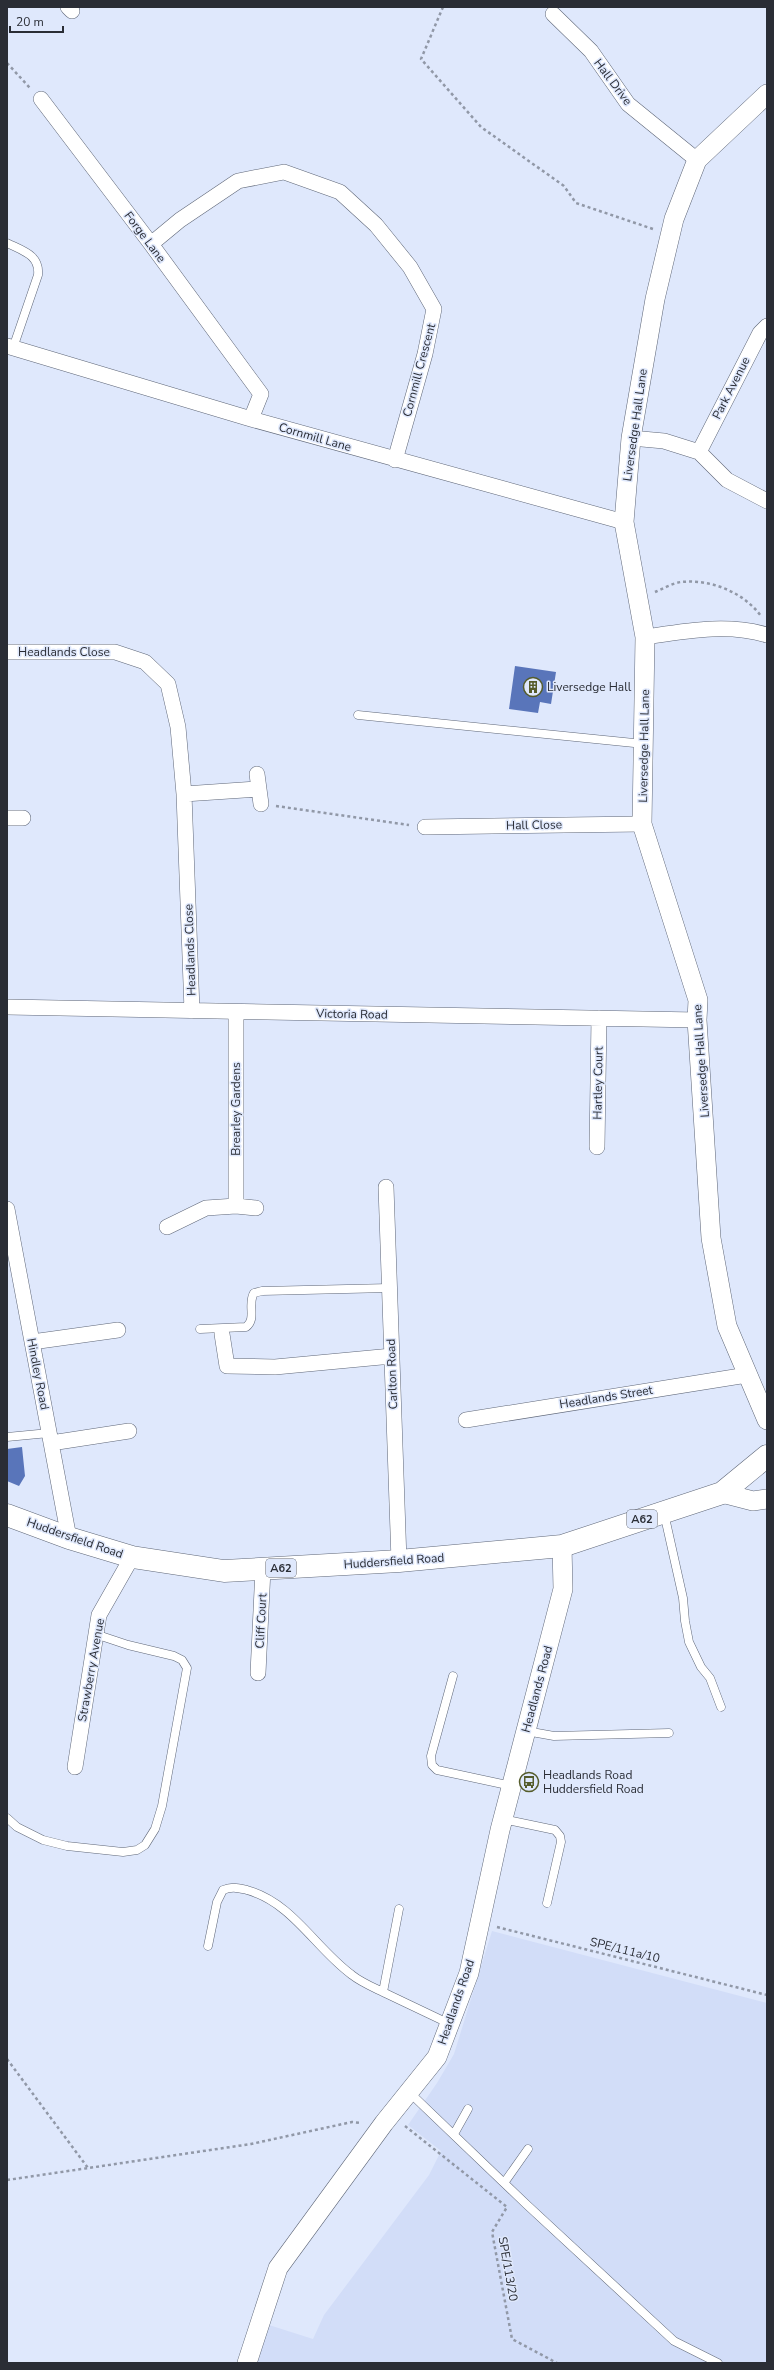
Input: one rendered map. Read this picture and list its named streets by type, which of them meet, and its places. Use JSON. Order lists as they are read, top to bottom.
{
  "streets": {
    "main road": ["A62", "Huddersfield Road"],
    "street": [
      "Hall Drive",
      "Forge Lane",
      "Cornmill Crescent",
      "Park Avenue",
      "Liversedge Hall Lane",
      "Cornmill Lane",
      "Headlands Close",
      "Hall Close",
      "Victoria Road",
      "Hartley Court",
      "Brearley Gardens",
      "Hindley Road",
      "Carlton Road",
      "Headlands Street",
      "Cliff Court",
      "Strawberry Avenue",
      "Headlands Road"
    ],
    "path": ["SPE/111a/10", "SPE/113/20"]
  },
  "crossings": [
    ["Hall Drive", "Liversedge Hall Lane"],
    ["Forge Lane", "Cornmill Crescent"],
    ["Forge Lane", "Cornmill Lane"],
    ["Cornmill Crescent", "Cornmill Lane"],
    ["Liversedge Hall Lane", "Cornmill Lane"],
    ["Liversedge Hall Lane", "Hall Close"],
    ["Liversedge Hall Lane", "Victoria Road"],
    ["Liversedge Hall Lane", "Headlands Street"],
    ["Headlands Close", "Victoria Road"],
    ["Victoria Road", "Hartley Court"],
    ["Victoria Road", "Brearley Gardens"],
    ["Hindley Road", "Huddersfield Road"],
    ["Carlton Road", "Huddersfield Road"],
    ["Huddersfield Road", "Cliff Court"],
    ["Huddersfield Road", "Strawberry Avenue"],
    ["Huddersfield Road", "Headlands Road"],
    ["Headlands Road", "SPE/111a/10"],
    ["Headlands Road", "SPE/113/20"]
  ],
  "places": {
    "building": ["Liversedge Hall"],
    "bus stop": ["Headlands Road Huddersfield Road"]
  },
  "scale_bar": "20 m"
}
